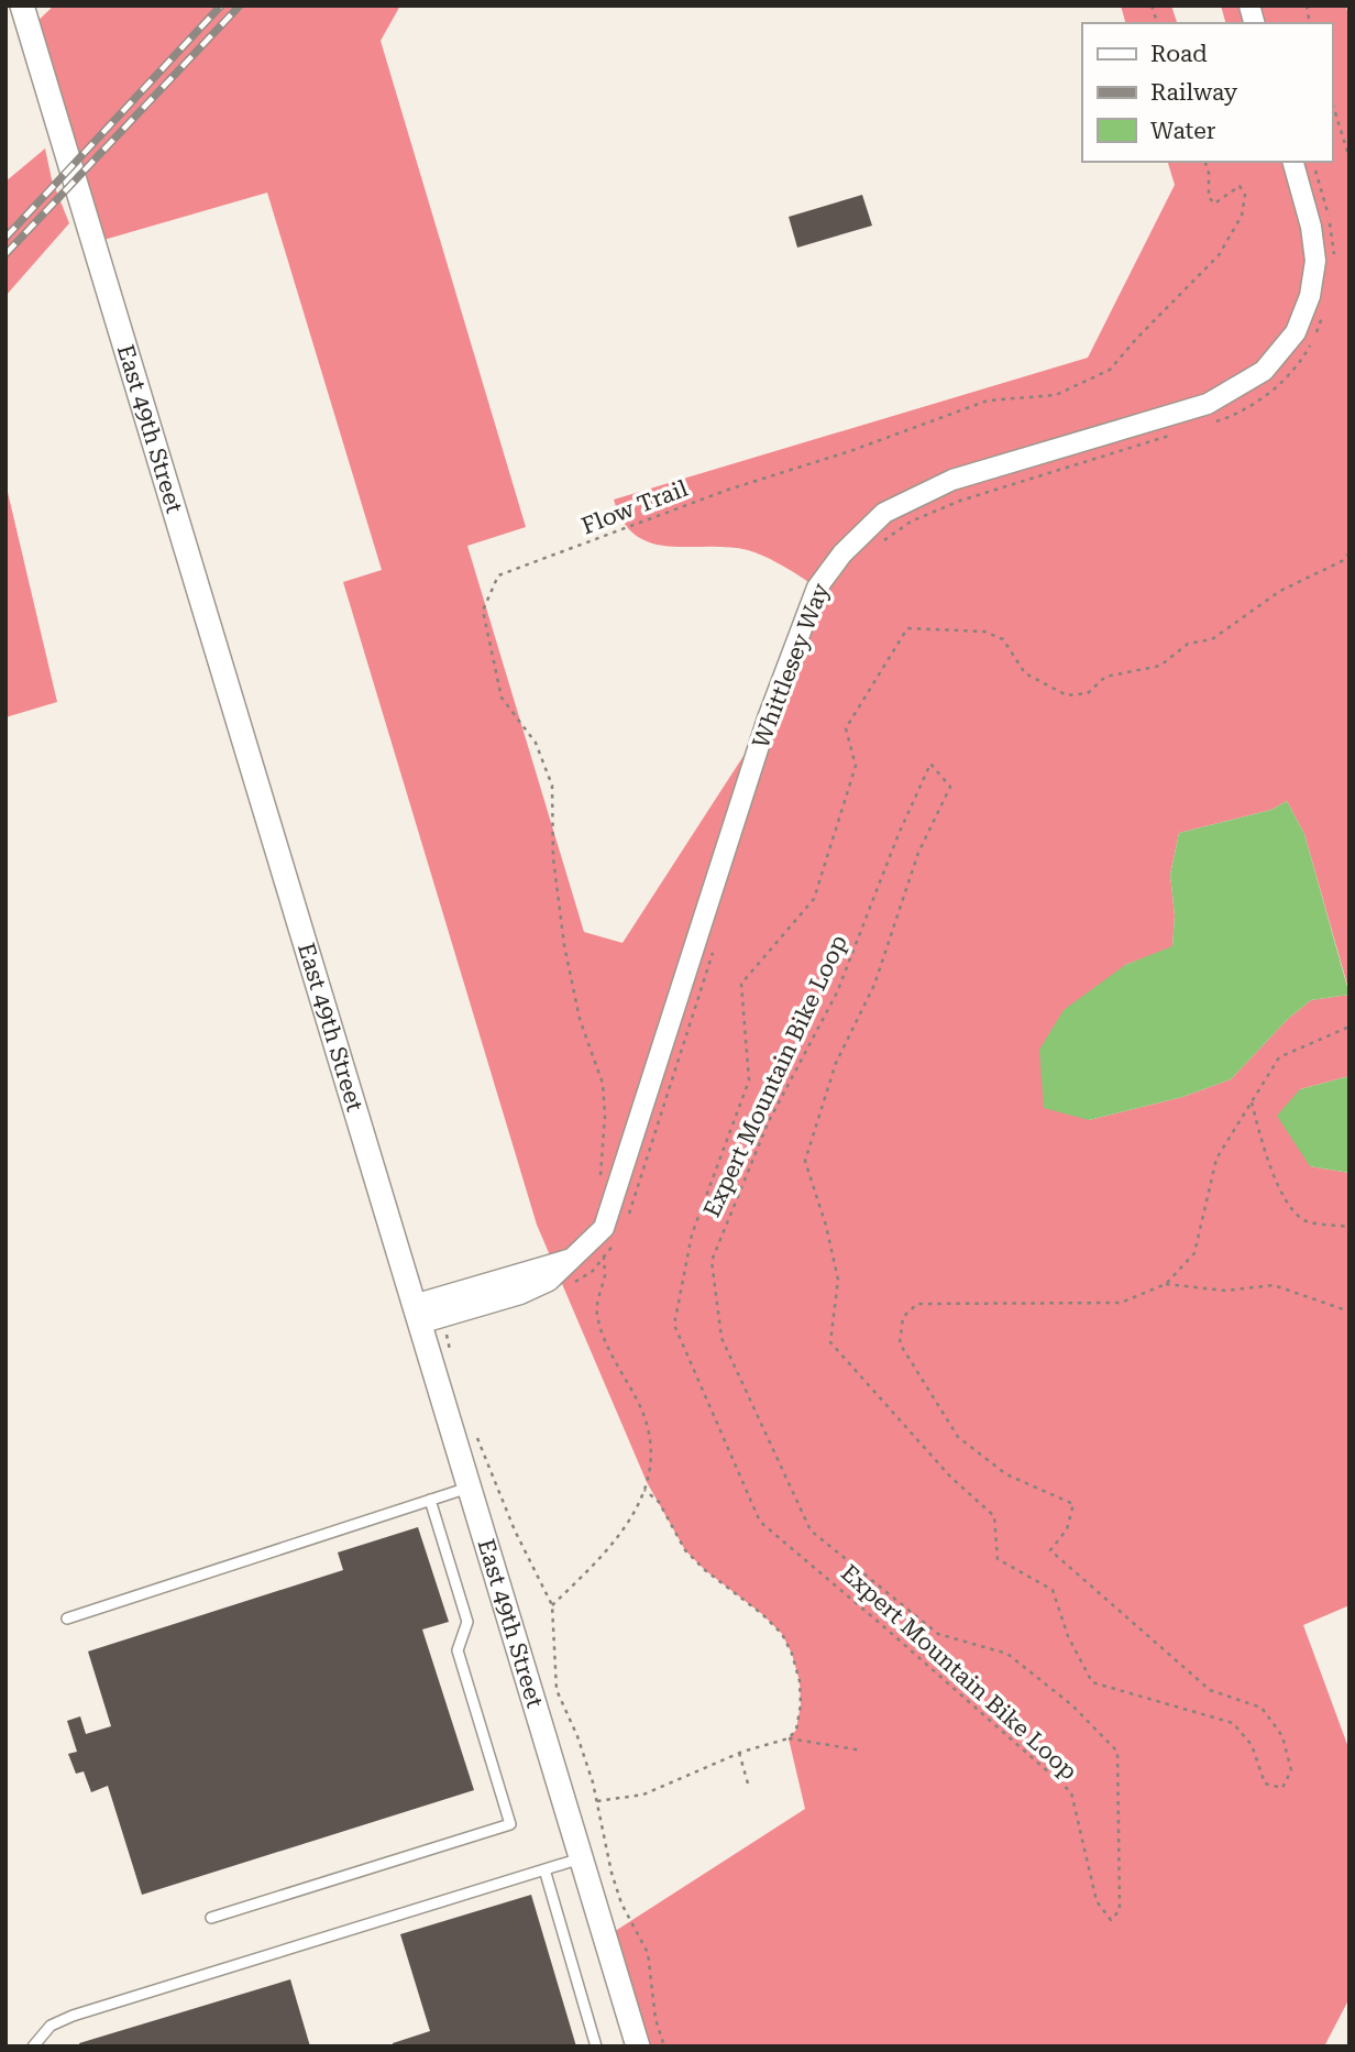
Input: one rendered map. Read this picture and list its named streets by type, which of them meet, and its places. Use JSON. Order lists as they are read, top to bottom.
{
  "streets": {
    "street": ["East 49th Street", "Whittlesey Way"],
    "path": ["Flow Trail", "Expert Mountain Bike Loop"]
  },
  "crossings": [
    ["East 49th Street", "Whittlesey Way"],
    ["Flow Trail", "Whittlesey Way"]
  ],
  "legend": ["Road", "Railway", "Water"]
}
